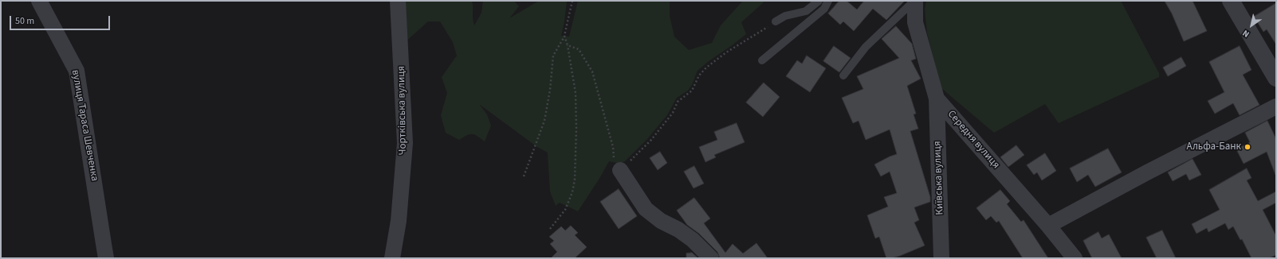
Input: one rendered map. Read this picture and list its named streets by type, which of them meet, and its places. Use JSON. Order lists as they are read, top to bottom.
{
  "streets": {
    "street": [
      "Чортківська вулиця",
      "вулиця Тараса Шевченка",
      "Середня вулиця",
      "Київська вулиця"
    ]
  },
  "crossings": [
    ["Середня вулиця", "Київська вулиця"]
  ],
  "places": ["Альфа-Банк"],
  "scale_bar": "50 m",
  "north": "bottom left"
}
